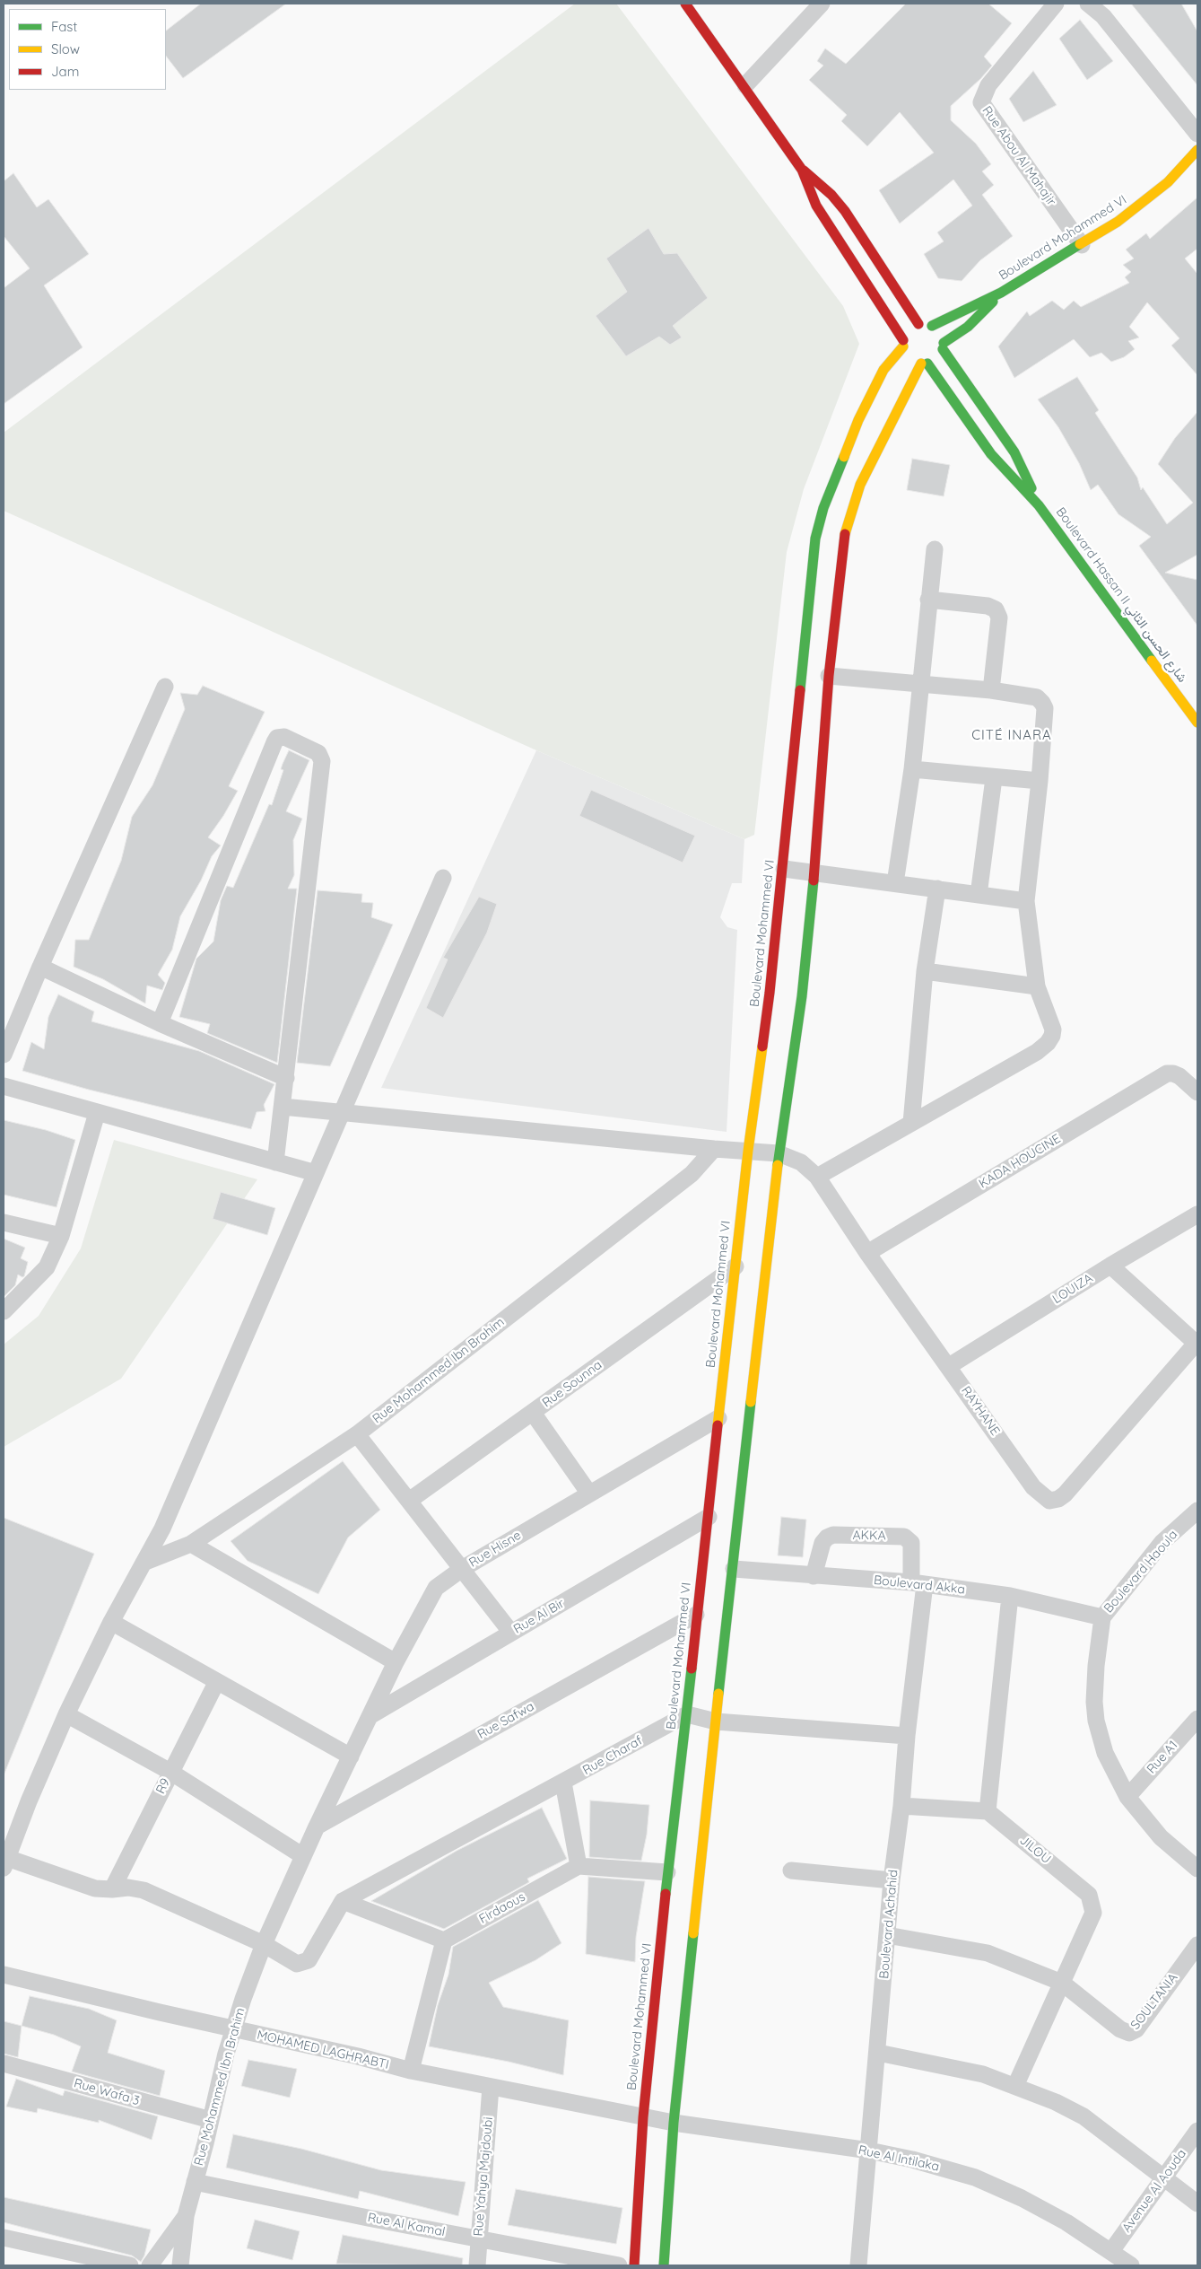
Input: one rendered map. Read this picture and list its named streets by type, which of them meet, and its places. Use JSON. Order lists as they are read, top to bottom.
{
  "streets": {
    "main road": ["Boulevard Mohammed VI", "Boulevard Hassan II شارع الحسن الثاني"],
    "street": [
      "Rue Abou Al Mahajir",
      "KADA HOUCINE",
      "LOUIZA",
      "Rue Mohammed Ibn Brahim",
      "Rue Sounna",
      "RAYHANE",
      "AKKA",
      "Rue Hisne",
      "Boulevard Haoula",
      "Boulevard Akka",
      "Rue Al Bir",
      "Rue Safwa",
      "Rue Charaf",
      "Rue A1",
      "R9",
      "JILOU",
      "Firdaous",
      "Boulevard Achahid",
      "SOULTANIA",
      "MOHAMED LAGHRABTI",
      "Rue Wafa 3",
      "Rue Al Intilaka",
      "Rue Yahya Majdoubi",
      "Avenue Al Aouda",
      "Rue Al Kamal"
    ]
  },
  "crossings": [
    ["Rue Abou Al Mahajir", "Boulevard Mohammed VI"],
    ["Boulevard Mohammed VI", "Boulevard Hassan II شارع الحسن الثاني"],
    ["Boulevard Mohammed VI", "Rue Sounna"],
    ["Boulevard Mohammed VI", "RAYHANE"],
    ["Boulevard Mohammed VI", "Rue Hisne"],
    ["Boulevard Mohammed VI", "Rue Al Bir"],
    ["Boulevard Mohammed VI", "Rue Safwa"],
    ["Boulevard Mohammed VI", "Rue Charaf"],
    ["Boulevard Mohammed VI", "MOHAMED LAGHRABTI"],
    ["Boulevard Mohammed VI", "Rue Al Intilaka"],
    ["KADA HOUCINE", "RAYHANE"],
    ["LOUIZA", "RAYHANE"],
    ["Rue Mohammed Ibn Brahim", "RAYHANE"],
    ["Rue Mohammed Ibn Brahim", "Rue Hisne"],
    ["Rue Mohammed Ibn Brahim", "Rue Safwa"],
    ["Rue Mohammed Ibn Brahim", "MOHAMED LAGHRABTI"],
    ["Rue Mohammed Ibn Brahim", "Rue Wafa 3"],
    ["Rue Mohammed Ibn Brahim", "Rue Al Kamal"],
    ["AKKA", "Boulevard Akka"],
    ["AKKA", "Boulevard Achahid"],
    ["Rue Hisne", "Rue Al Bir"],
    ["Boulevard Haoula", "Boulevard Akka"],
    ["Boulevard Haoula", "Rue A1"],
    ["Boulevard Akka", "Boulevard Achahid"],
    ["JILOU", "SOULTANIA"],
    ["Boulevard Achahid", "Rue Al Intilaka"],
    ["MOHAMED LAGHRABTI", "Rue Al Intilaka"],
    ["MOHAMED LAGHRABTI", "Rue Yahya Majdoubi"],
    ["Rue Al Intilaka", "Avenue Al Aouda"],
    ["Rue Yahya Majdoubi", "Rue Al Kamal"]
  ],
  "districts": ["CITÉ INARA"],
  "legend": ["Fast", "Slow", "Jam"]
}
